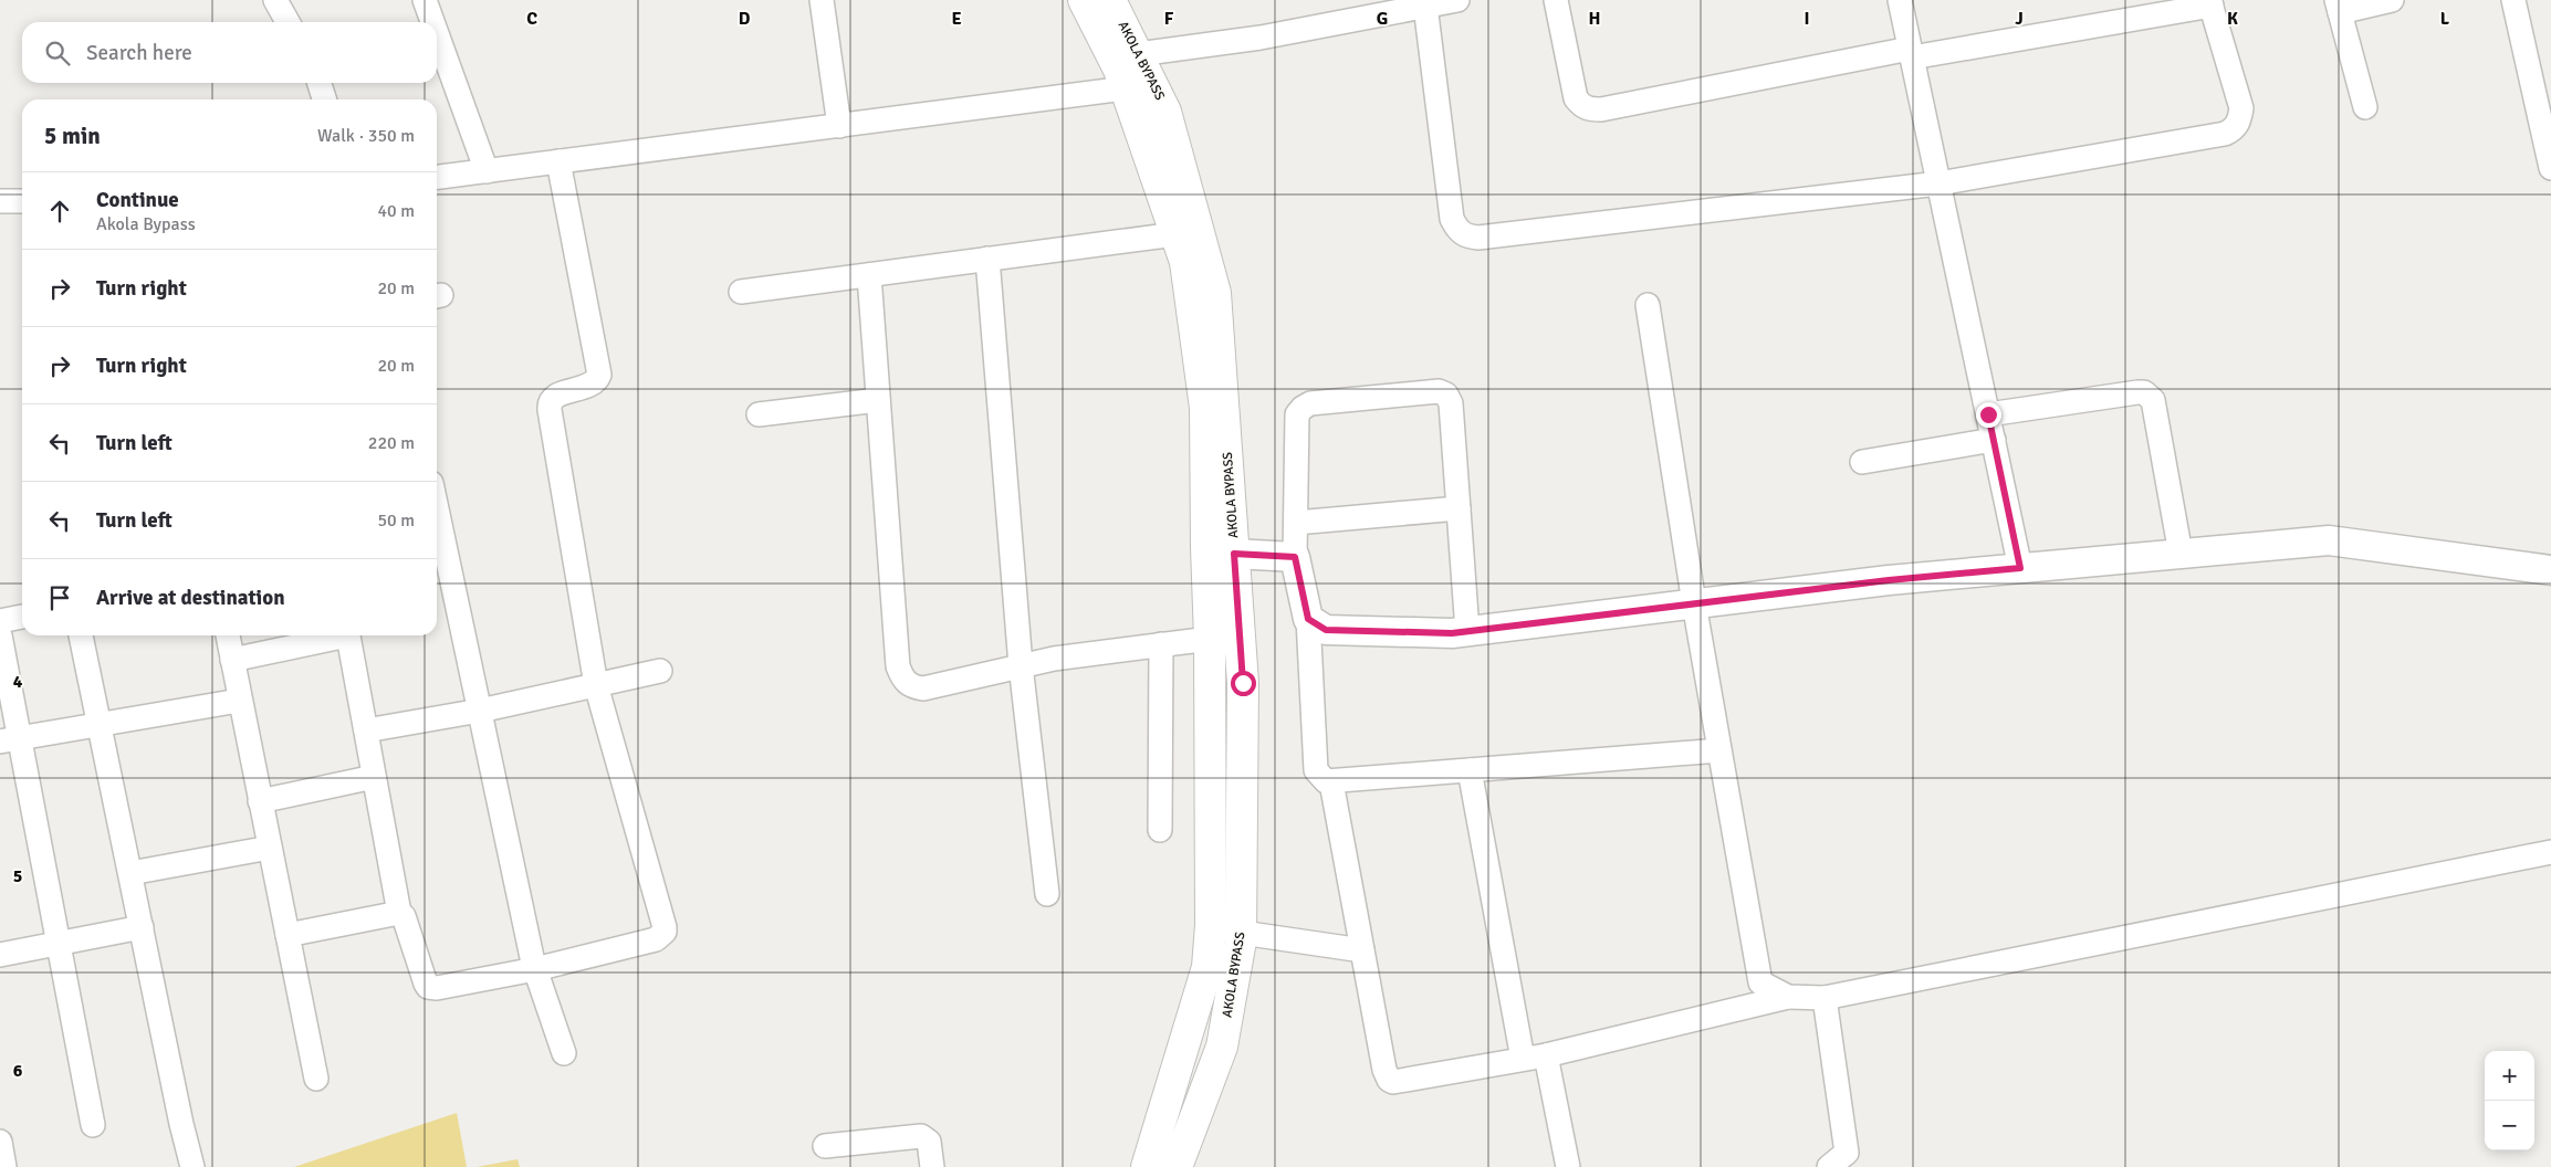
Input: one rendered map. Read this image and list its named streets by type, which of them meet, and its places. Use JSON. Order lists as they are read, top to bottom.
{
  "streets": {
    "main road": ["AKOLA BYPASS"]
  },
  "page": {
    "search": "Search here",
    "heading": ["5 min", "Walk · 350 m"],
    "list": [
      ["Continue", "Akola Bypass", "40 m"],
      ["Turn right", "20 m"],
      ["Turn right", "20 m"],
      ["Turn left", "220 m"],
      ["Turn left", "50 m"],
      "Arrive at destination"
    ],
    "map_buttons": ["+", "−"]
  },
  "grid": {
    "columns": [
      "C",
      "D",
      "E",
      "F",
      "G",
      "H",
      "I",
      "J",
      "K",
      "L"
    ],
    "rows": ["4", "5", "6"]
  }
}
